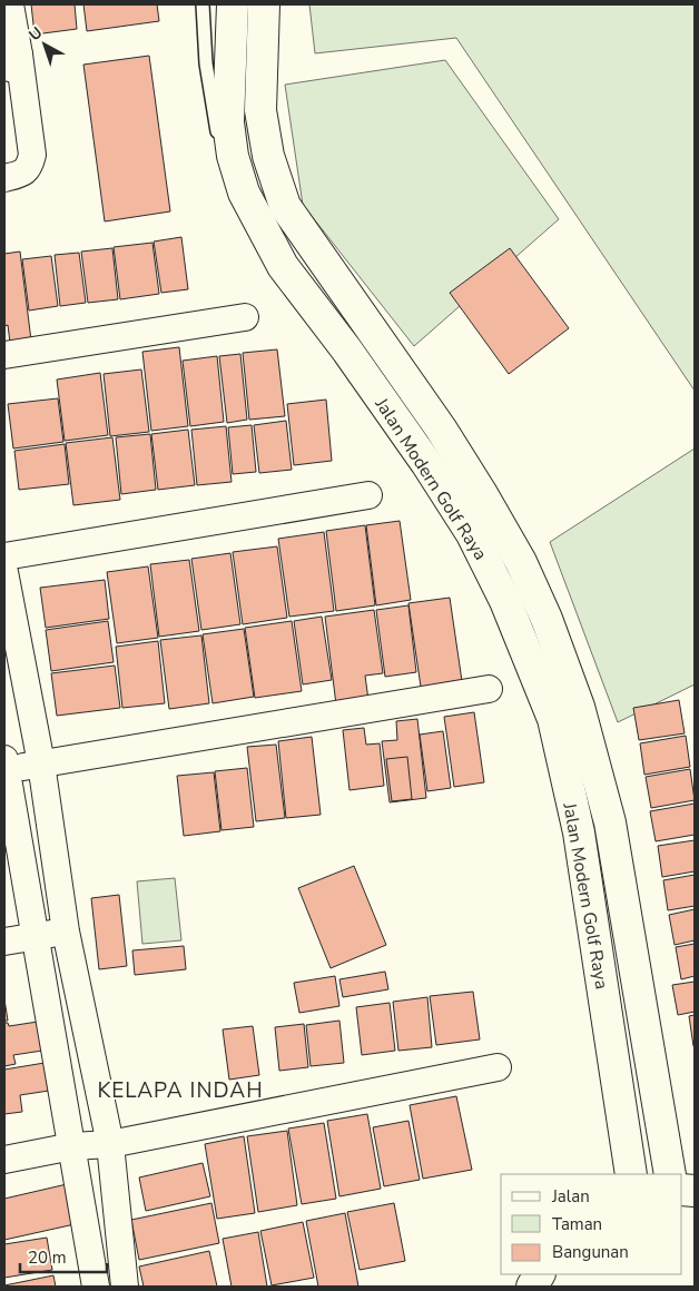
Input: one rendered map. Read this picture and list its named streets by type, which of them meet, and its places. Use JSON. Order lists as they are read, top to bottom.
{
  "streets": {
    "street": ["Jalan Modern Golf Raya"]
  },
  "districts": ["KELAPA INDAH"],
  "legend": ["Jalan", "Taman", "Bangunan"],
  "scale_bar": "20 m",
  "north": "top left"
}
